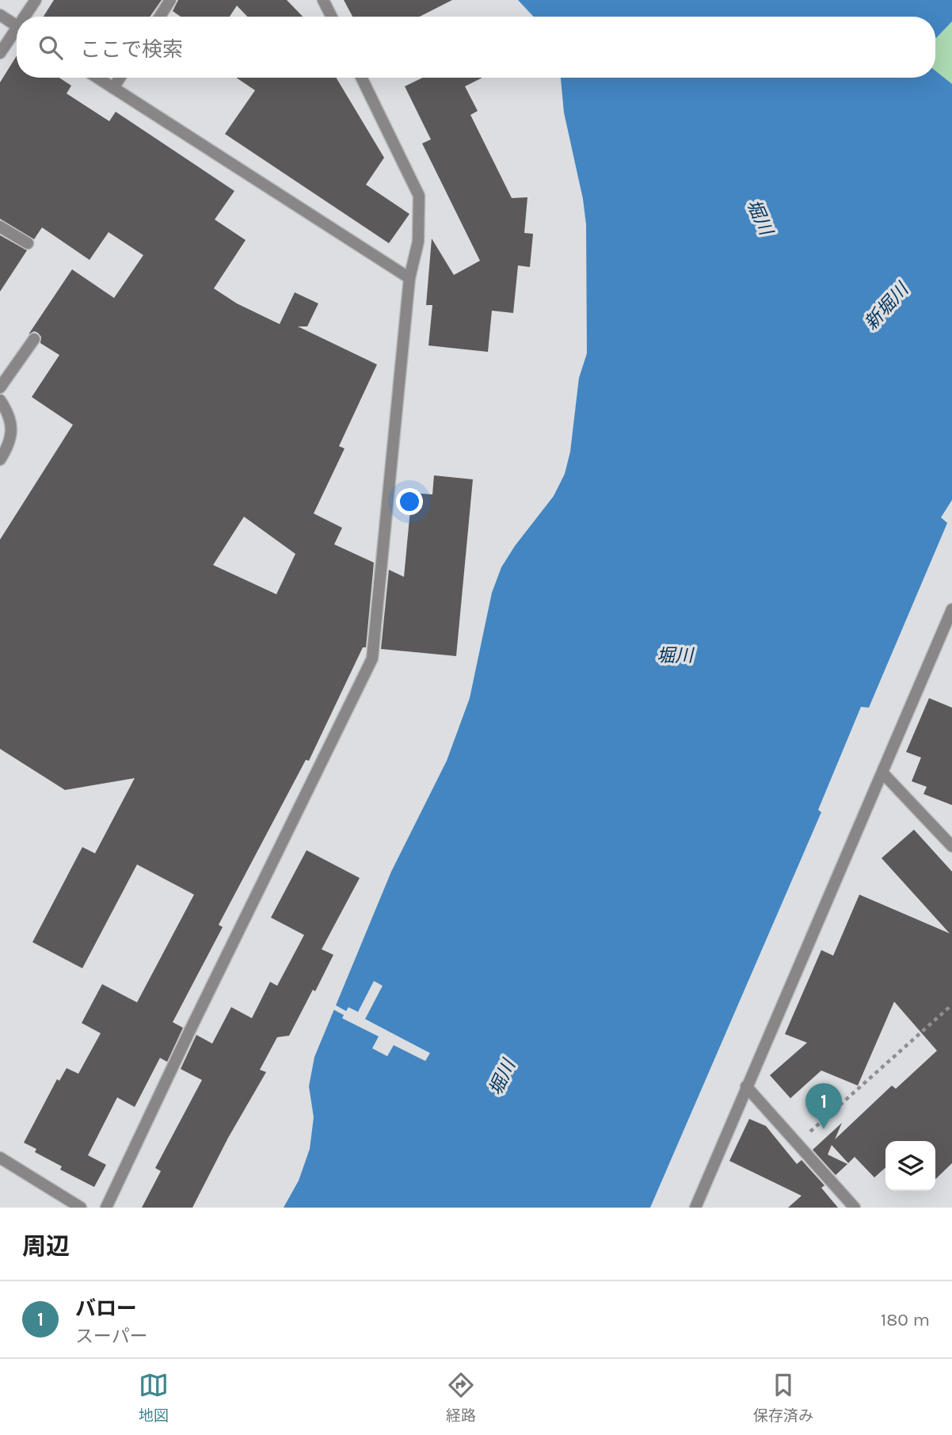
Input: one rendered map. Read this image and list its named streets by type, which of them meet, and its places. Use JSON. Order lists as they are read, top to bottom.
{
  "water": ["堀川", "新堀川"],
  "page": {
    "search": "ここで検索",
    "pins": "1",
    "heading": "周辺",
    "list": [
      {
        "mark": "1",
        "name": "バロー",
        "note": "スーパー",
        "value": "180 m"
      }
    ],
    "nav": ["地図", "経路", "保存済み"]
  }
}
